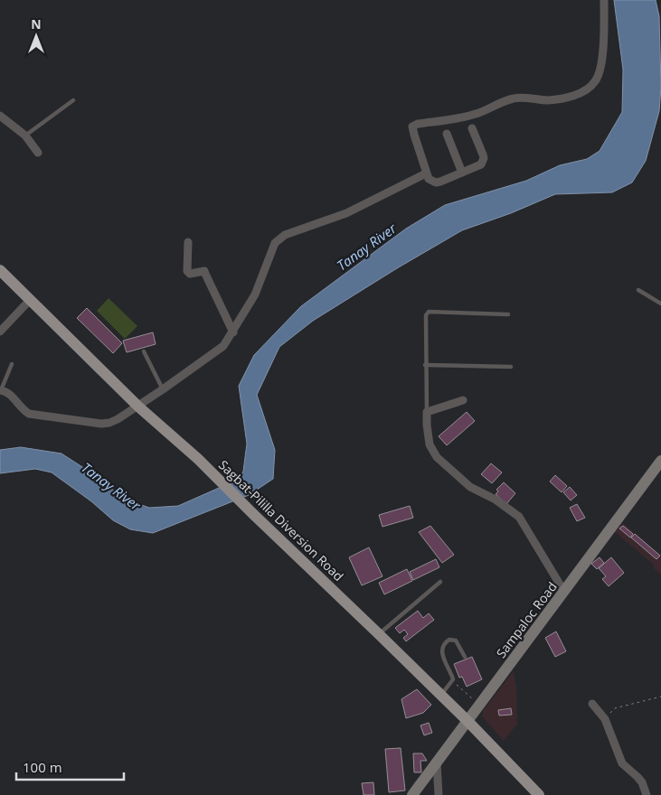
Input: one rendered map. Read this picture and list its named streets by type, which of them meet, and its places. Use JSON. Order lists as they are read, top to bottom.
{
  "streets": {
    "main road": ["Sagbat-Pililla Diversion Road", "Sampaloc Road"]
  },
  "crossings": [
    ["Sagbat-Pililla Diversion Road", "Sampaloc Road"]
  ],
  "water": ["Tanay River"],
  "scale_bar": "100 m",
  "north": "top"
}
